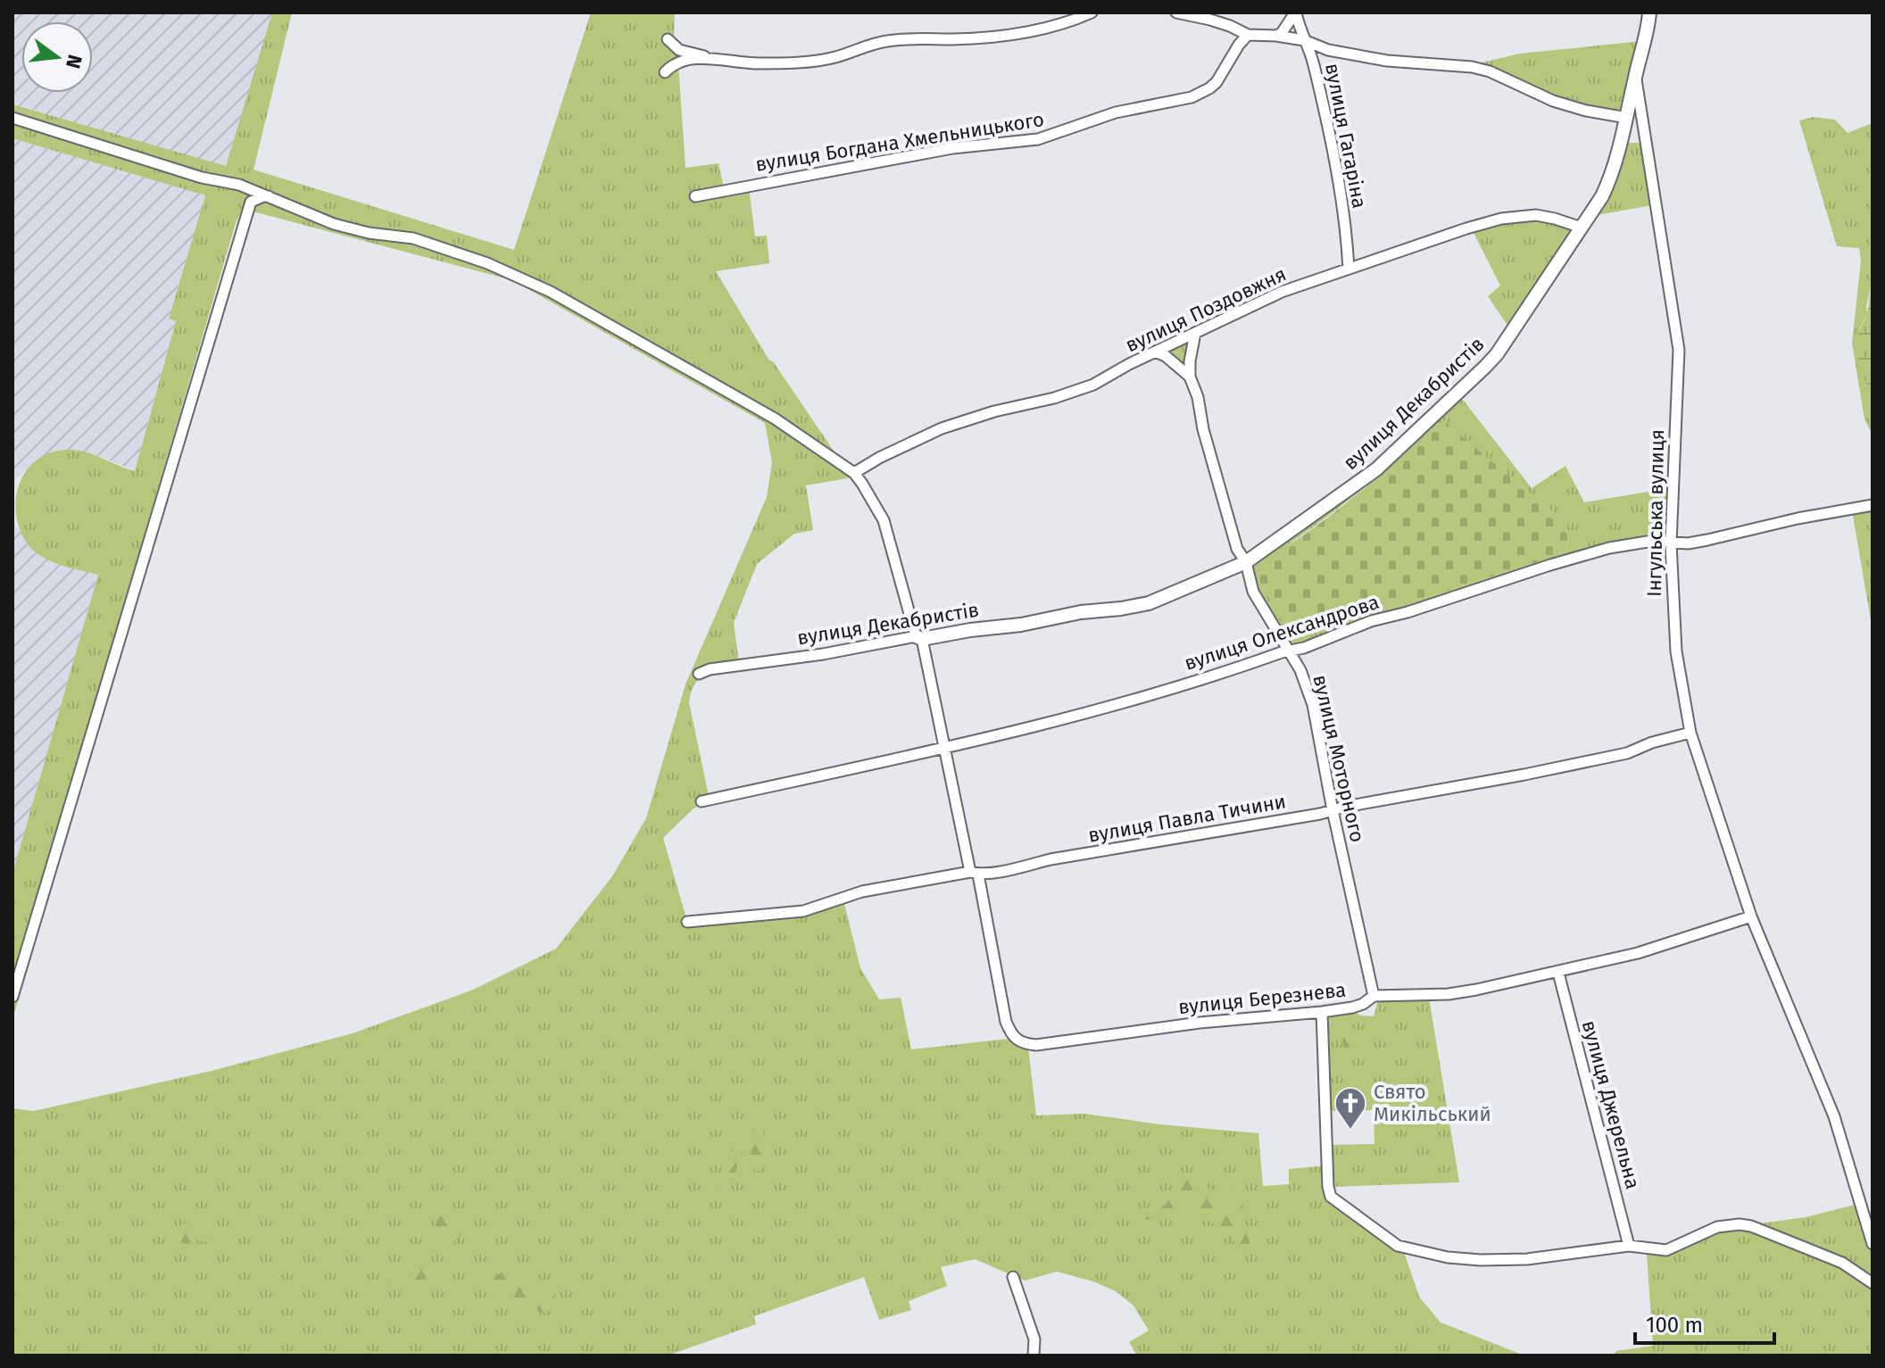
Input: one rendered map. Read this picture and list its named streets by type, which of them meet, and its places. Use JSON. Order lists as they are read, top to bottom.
{
  "streets": {
    "street": [
      "вулиця Гагаріна",
      "вулиця Богдана Хмельницького",
      "вулиця Поздовжня",
      "вулиця Декабристів",
      "Інгульська вулиця",
      "вулиця Олександрова",
      "вулиця Моторного",
      "вулиця Павла Тичини",
      "вулиця Березнева",
      "вулиця Джерельна"
    ]
  },
  "crossings": [
    ["вулиця Гагаріна", "вулиця Поздовжня"],
    ["вулиця Поздовжня", "вулиця Декабристів"],
    ["вулиця Поздовжня", "вулиця Моторного"],
    ["вулиця Декабристів", "Інгульська вулиця"],
    ["вулиця Декабристів", "вулиця Моторного"],
    ["Інгульська вулиця", "вулиця Олександрова"],
    ["Інгульська вулиця", "вулиця Павла Тичини"],
    ["Інгульська вулиця", "вулиця Березнева"],
    ["вулиця Олександрова", "вулиця Моторного"],
    ["вулиця Моторного", "вулиця Павла Тичини"],
    ["вулиця Моторного", "вулиця Березнева"],
    ["вулиця Павла Тичини", "вулиця Березнева"],
    ["вулиця Березнева", "вулиця Джерельна"]
  ],
  "places": {
    "church": ["Свято Микільський"]
  },
  "scale_bar": "100 m",
  "north": "right"
}
